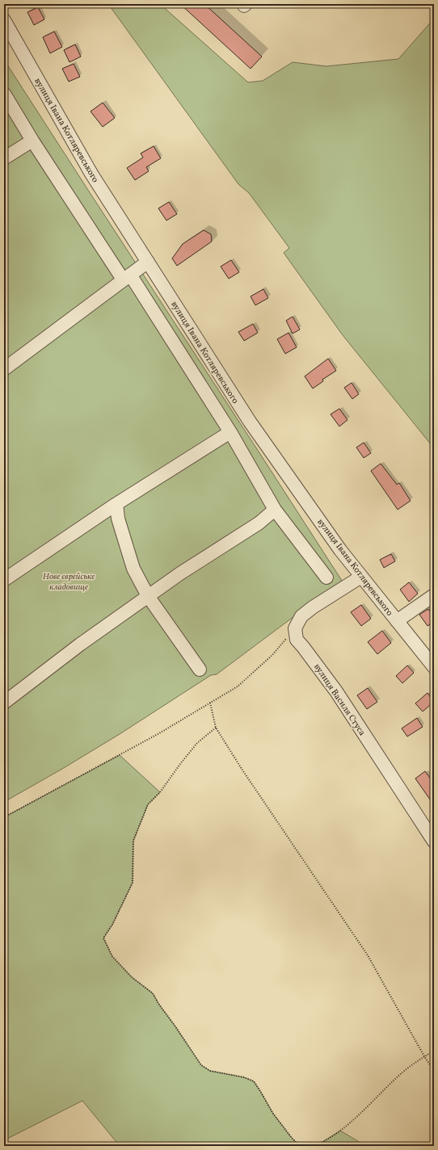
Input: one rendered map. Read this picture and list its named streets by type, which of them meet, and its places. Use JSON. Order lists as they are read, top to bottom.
{
  "streets": {
    "street": ["вулиця Івана Котляревського", "вулиця Василя Стуса"]
  },
  "parks": ["Нове єврейське кладовище"]
}
